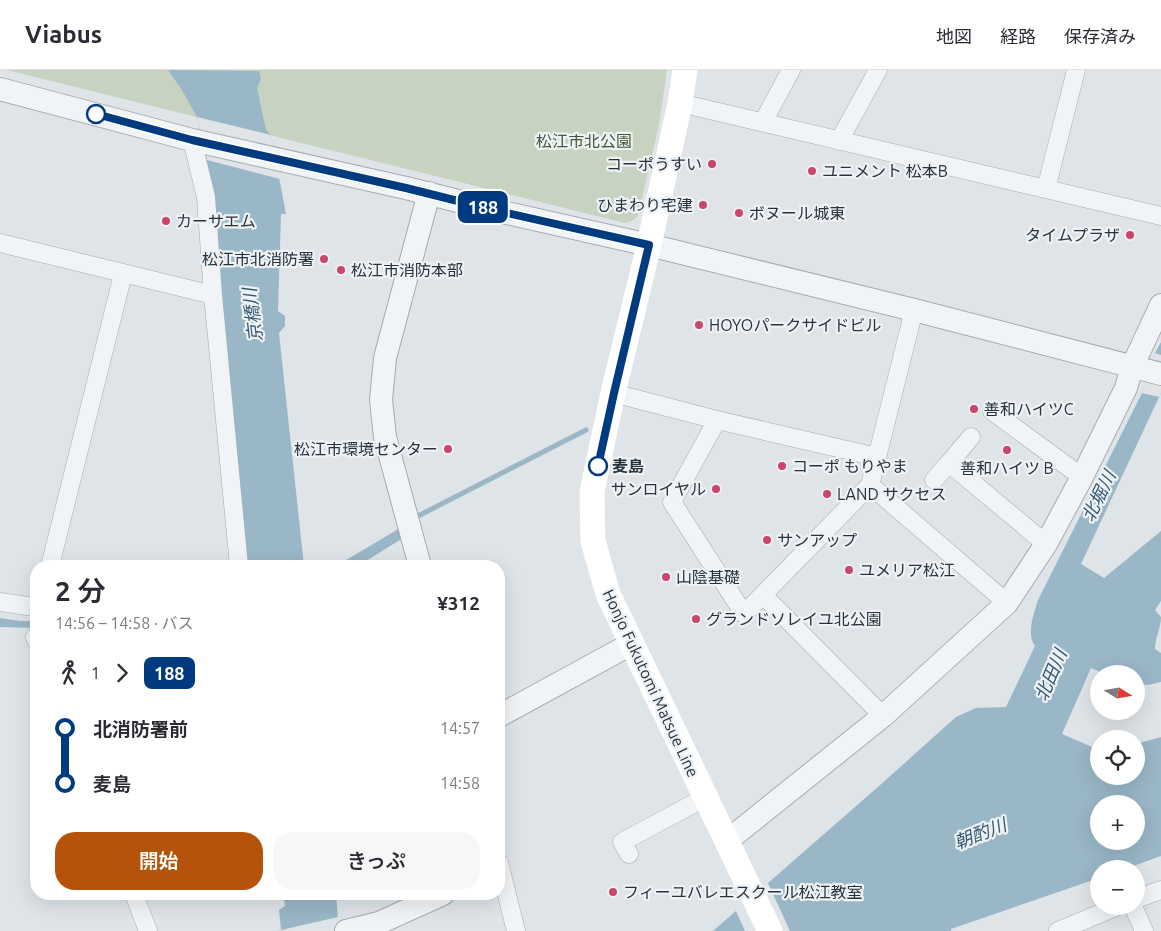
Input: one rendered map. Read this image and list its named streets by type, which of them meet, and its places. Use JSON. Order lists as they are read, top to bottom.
{
  "streets": {
    "main road": ["Honjo Fukutomi Matsue Line"]
  },
  "water": [
    "京橋川",
    "北堀川",
    "北田川",
    "朝酌川"
  ],
  "parks": ["松江市北公園"],
  "places": [
    "コーポうすい",
    "ユニメント 松本B",
    "ひまわり宅建",
    "ボヌール城東",
    "カーサエム",
    "タイムプラザ",
    "松江市北消防署",
    "松江市消防本部",
    "HOYOパークサイドビル",
    "善和ハイツC",
    "松江市環境センター",
    "善和ハイツ B",
    "麦島",
    "コーポ もりやま",
    "サンロイヤル",
    "LAND サクセス",
    "サンアップ",
    "ユメリア松江",
    "山陰基礎",
    "グランドソレイユ北公園",
    "フィーユバレエスクール松江教室"
  ],
  "lines": ["bus line 188"],
  "north": "right",
  "page": {
    "header": "Viabus",
    "nav": ["地図", "経路", "保存済み"],
    "on_map": "188",
    "heading": ["2 分", "14:56 – 14:58 · バス", "¥312"],
    "legs": ["1", "188"],
    "map_buttons": ["+", "−"],
    "list": [
      {
        "name": "北消防署前",
        "value": "14:57"
      },
      {
        "name": "麦島",
        "value": "14:58"
      }
    ],
    "buttons": ["開始", "きっぷ"]
  }
}
